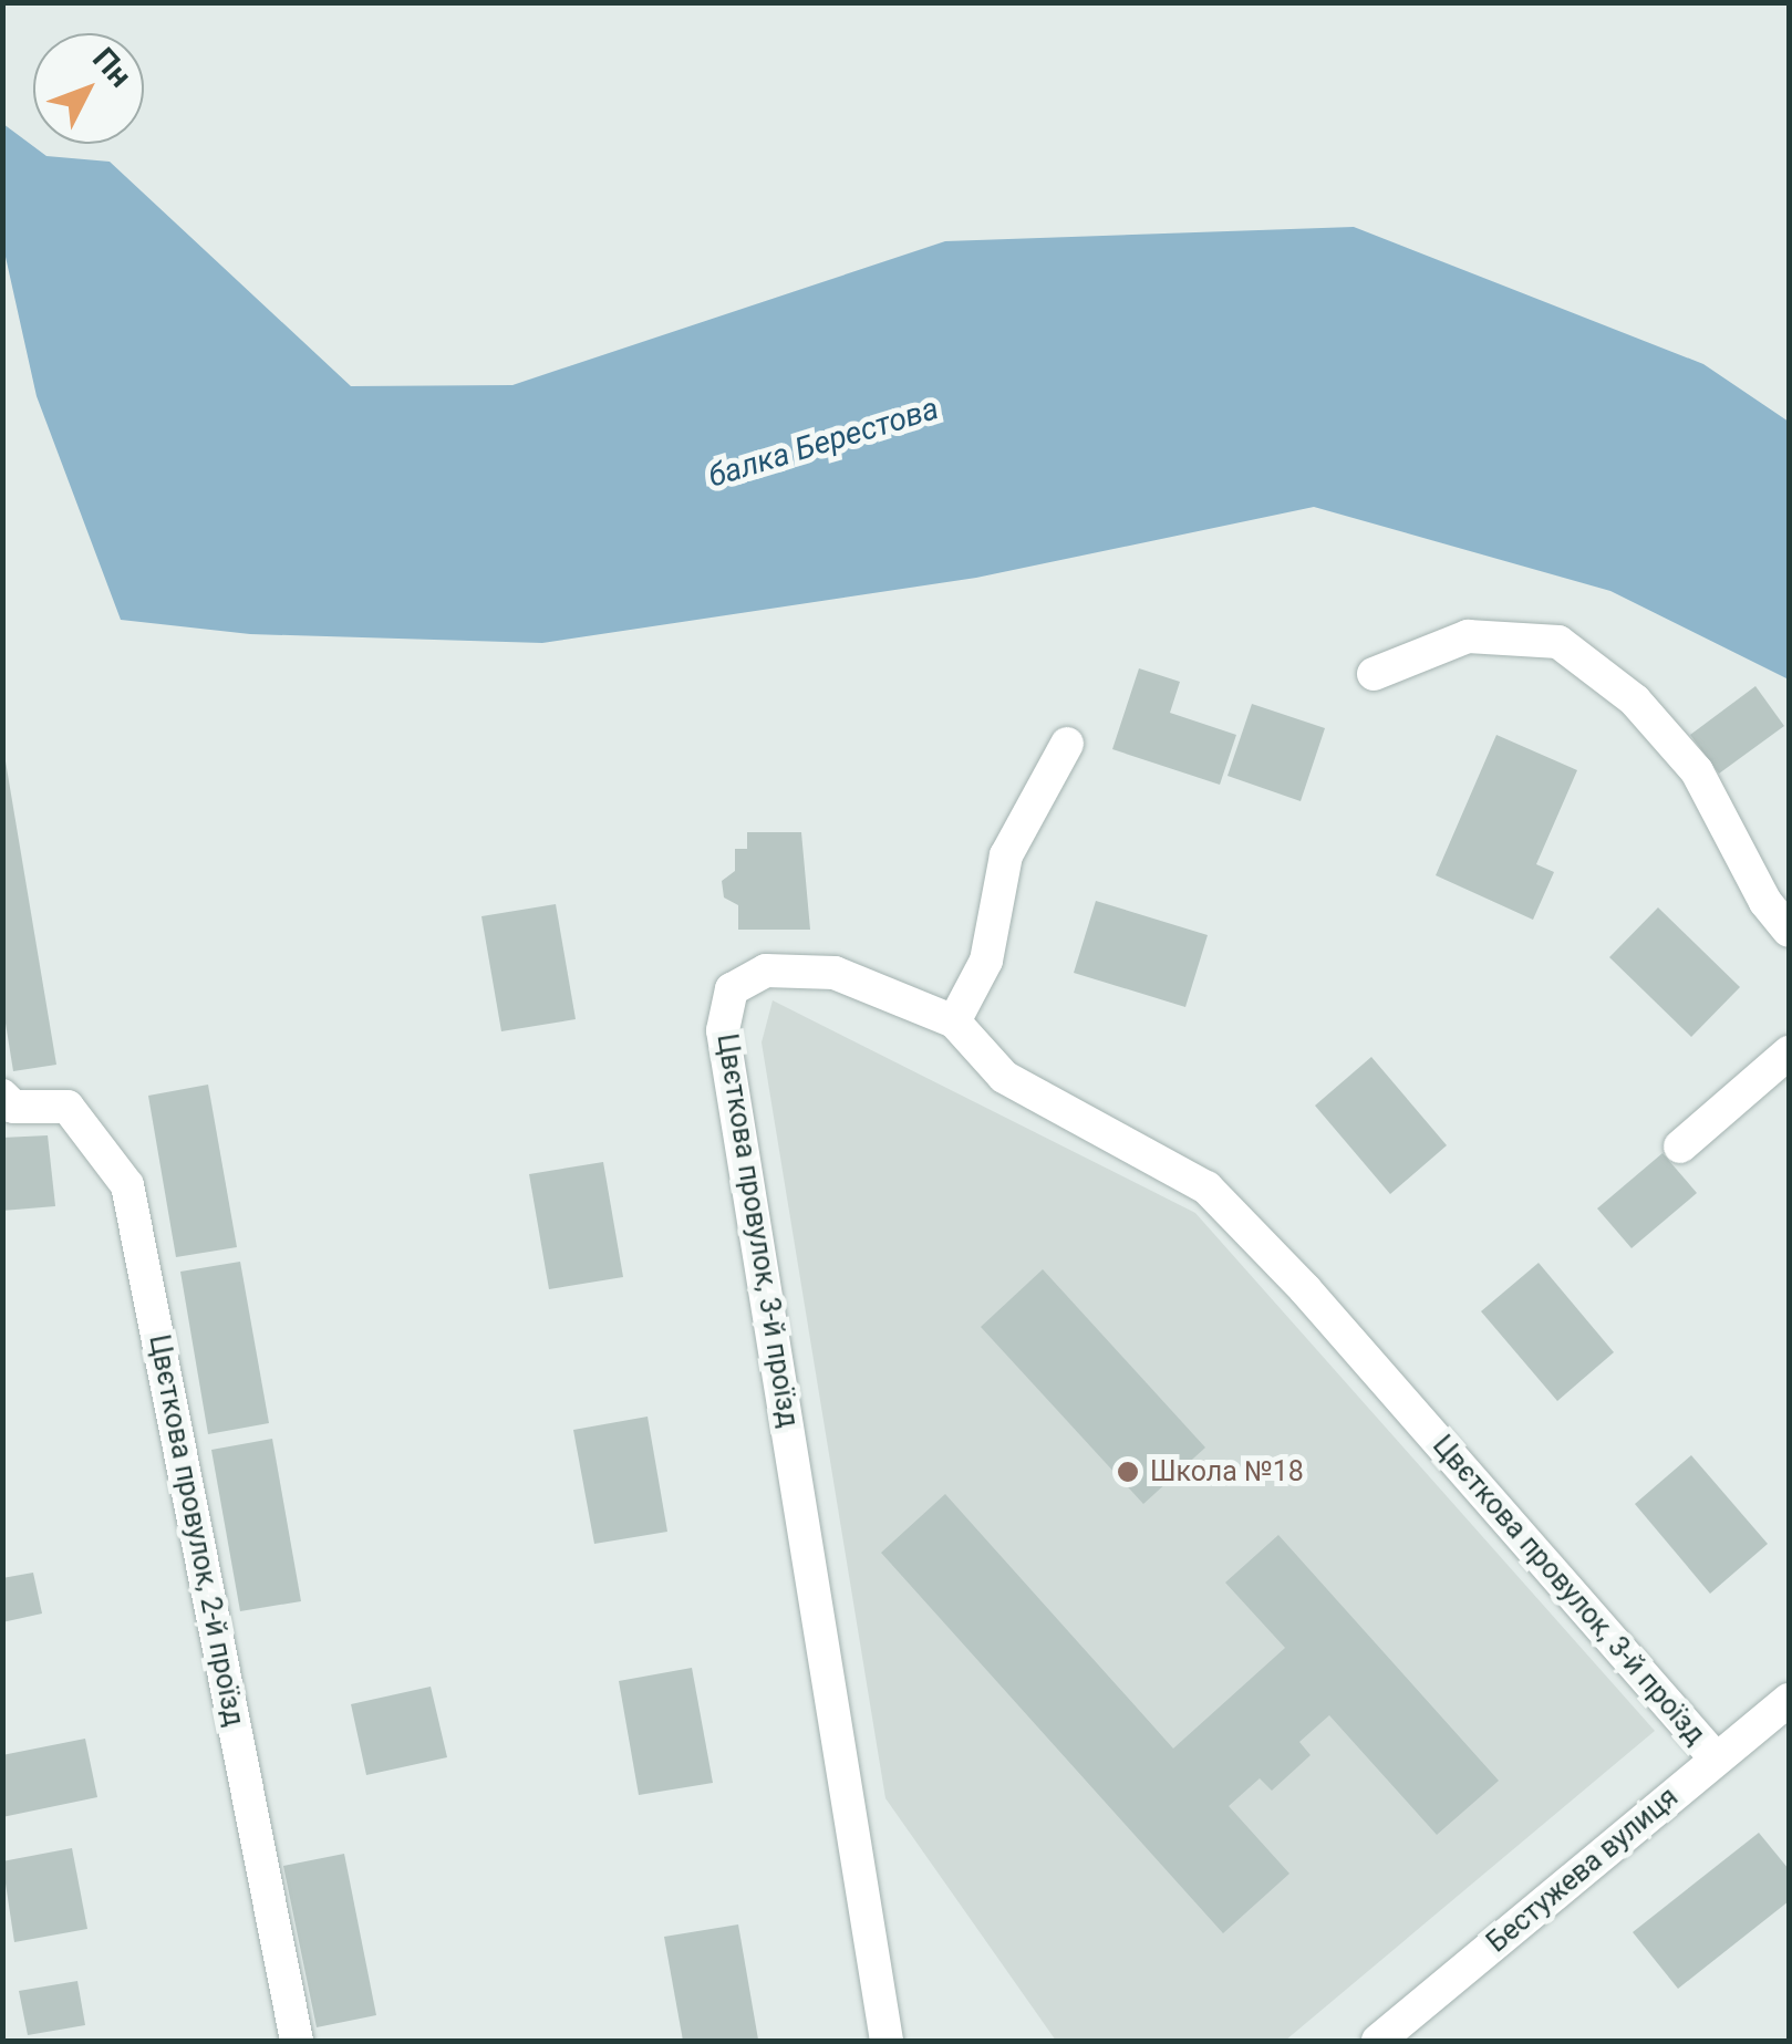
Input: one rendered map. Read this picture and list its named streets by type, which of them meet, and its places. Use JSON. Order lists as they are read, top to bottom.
{
  "streets": {
    "street": ["Цвєткова провулок, 3-й проїзд", "Цвєткова провулок, 2-й проїзд", "Бестужева вулиця"]
  },
  "crossings": [
    ["Цвєткова провулок, 3-й проїзд", "Бестужева вулиця"]
  ],
  "water": ["балка Берестова"],
  "places": ["Школа №18"],
  "north": "top right"
}
